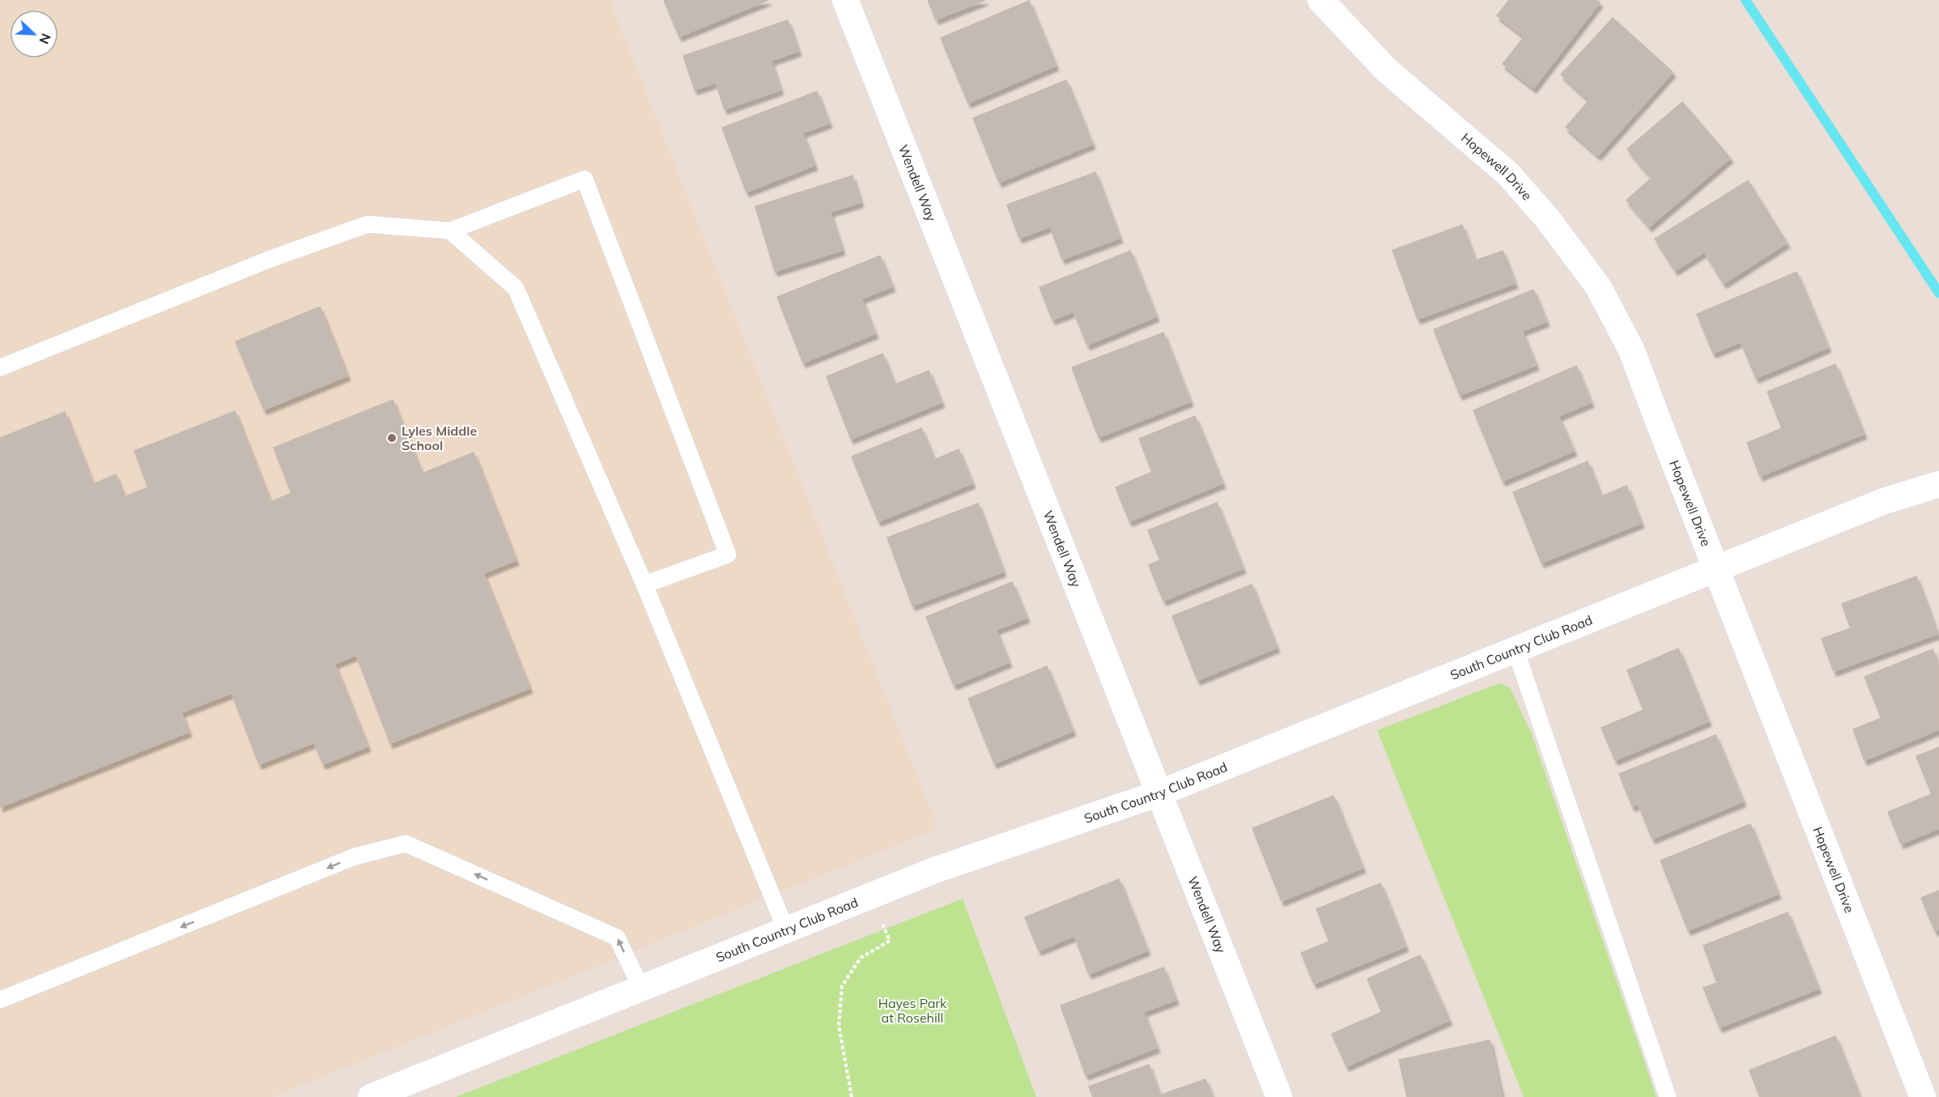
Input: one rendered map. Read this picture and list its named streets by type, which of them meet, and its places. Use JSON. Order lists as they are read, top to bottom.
{
  "streets": {
    "street": ["Hopewell Drive", "Wendell Way", "South Country Club Road"]
  },
  "crossings": [
    ["Hopewell Drive", "South Country Club Road"],
    ["Wendell Way", "South Country Club Road"]
  ],
  "parks": ["Hayes Park at Rosehill"],
  "places": ["Lyles Middle School"],
  "north": "bottom right"
}
